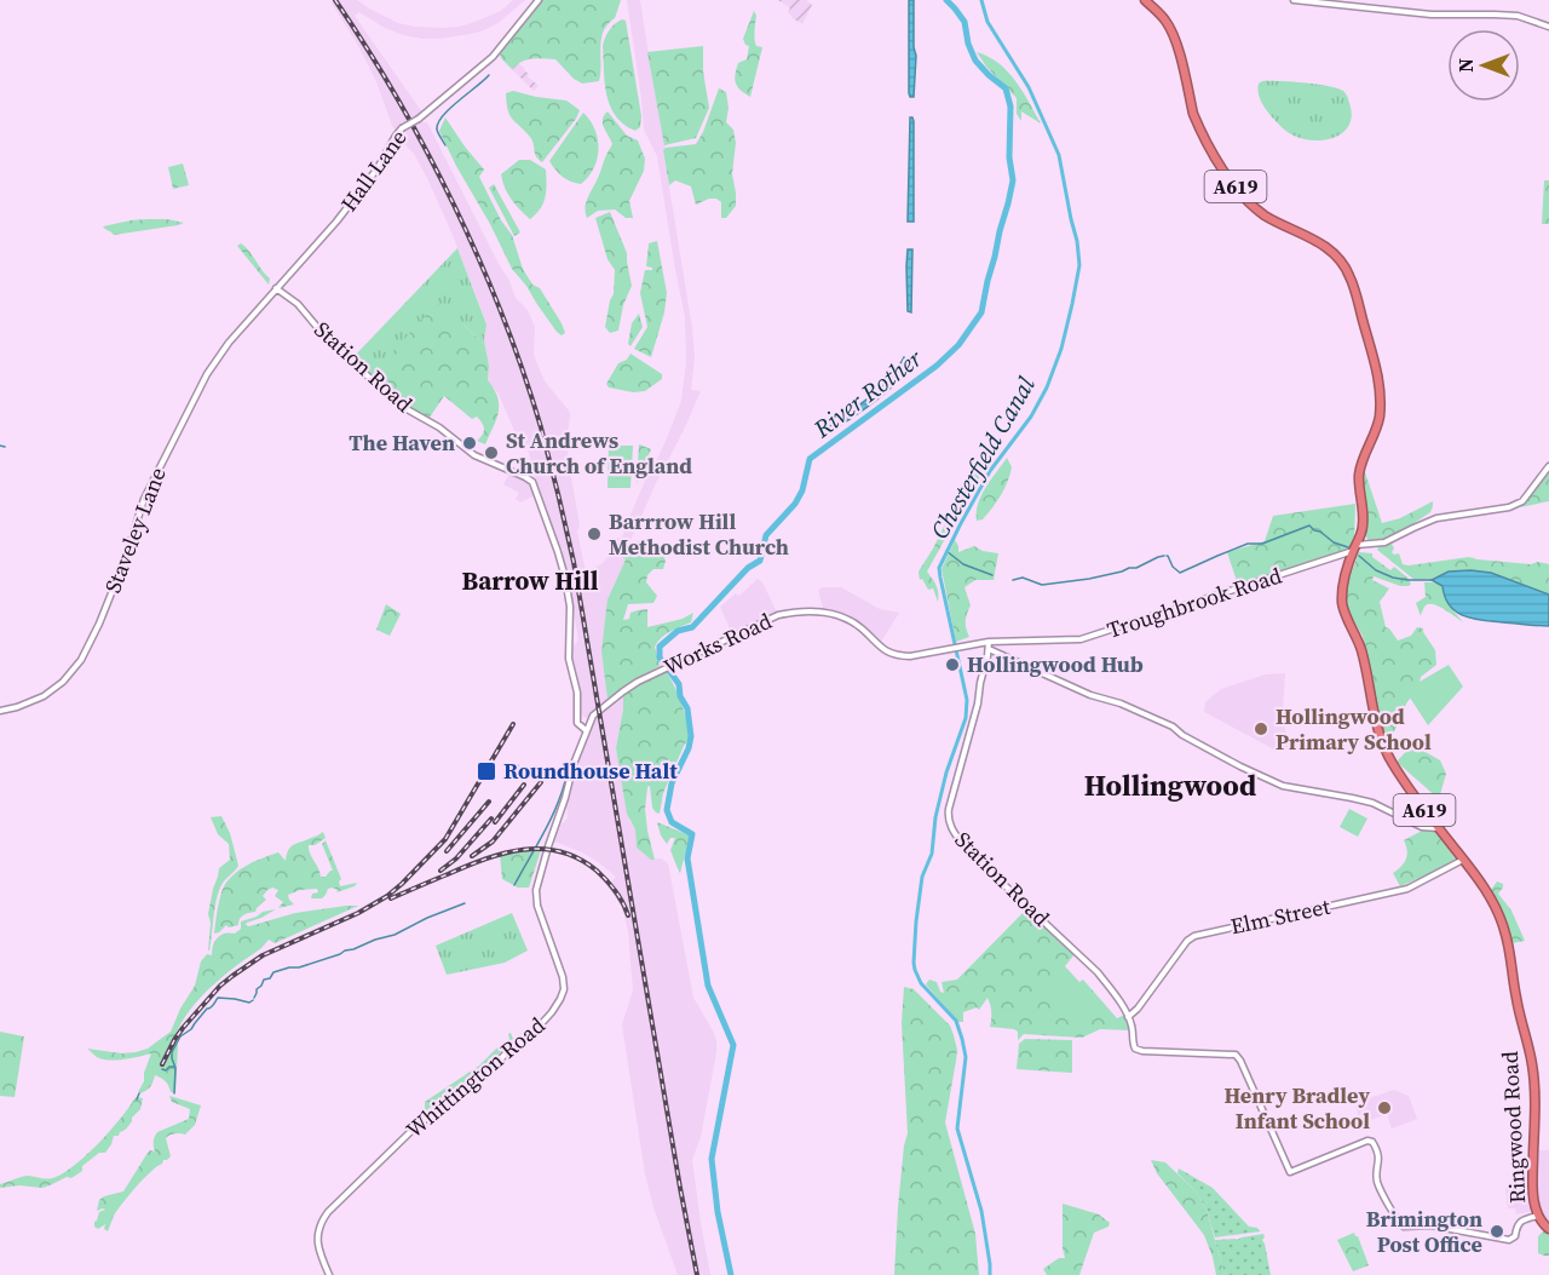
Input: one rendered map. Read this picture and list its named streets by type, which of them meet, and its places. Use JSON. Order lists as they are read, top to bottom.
{
  "streets": {
    "highway": ["A619", "Ringwood Road"],
    "street": [
      "Hall Lane",
      "Station Road",
      "Staveley Lane",
      "Troughbrook Road",
      "Works Road",
      "Elm Street",
      "Whittington Road"
    ]
  },
  "crossings": [
    ["Hall Lane", "Station Road"],
    ["Hall Lane", "Staveley Lane"],
    ["A619", "Troughbrook Road"],
    ["A619", "Ringwood Road"],
    ["Station Road", "Staveley Lane"],
    ["Station Road", "Troughbrook Road"],
    ["Station Road", "Works Road"],
    ["Station Road", "Elm Street"],
    ["Station Road", "Whittington Road"],
    ["Station Road", "Ringwood Road"],
    ["Troughbrook Road", "Works Road"],
    ["Troughbrook Road", "Ringwood Road"],
    ["Works Road", "Whittington Road"],
    ["Elm Street", "Ringwood Road"]
  ],
  "districts": ["Barrow Hill", "Hollingwood"],
  "water": ["River Rother", "Chesterfield Canal"],
  "places": {
    "other": [
      "The Haven",
      "St Andrews Church of England",
      "Barrrow Hill Methodist Church",
      "Hollingwood Hub",
      "Hollingwood Primary School",
      "Henry Bradley Infant School",
      "Brimington Post Office"
    ],
    "transit": ["Roundhouse Halt"]
  },
  "north": "left"
}
